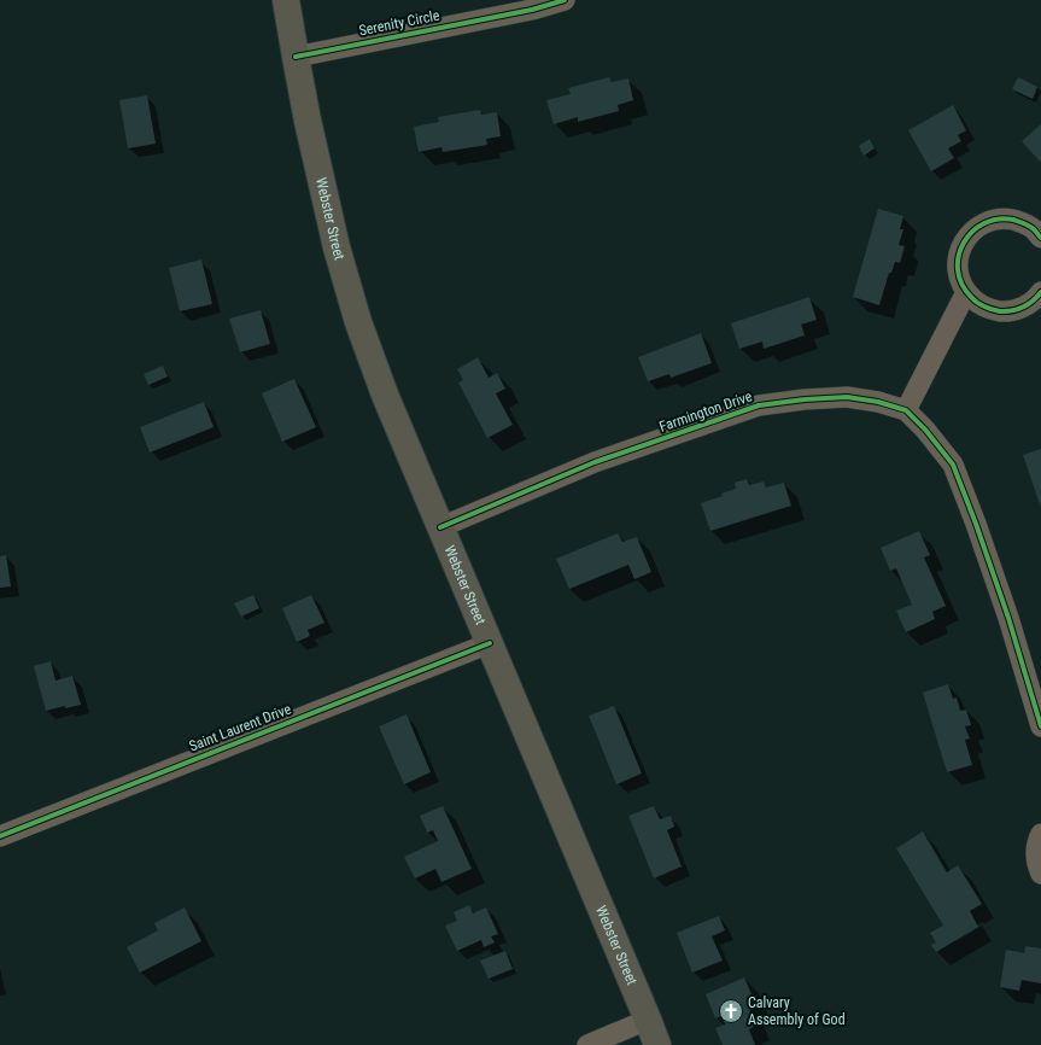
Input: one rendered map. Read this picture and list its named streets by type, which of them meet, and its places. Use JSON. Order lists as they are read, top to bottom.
{
  "streets": {
    "main road": ["Webster Street"],
    "street": ["Serenity Circle", "Farmington Drive", "Saint Laurent Drive"]
  },
  "crossings": [
    ["Serenity Circle", "Webster Street"],
    ["Webster Street", "Farmington Drive"],
    ["Webster Street", "Saint Laurent Drive"]
  ],
  "places": {
    "church": ["Calvary Assembly of God"]
  }
}
